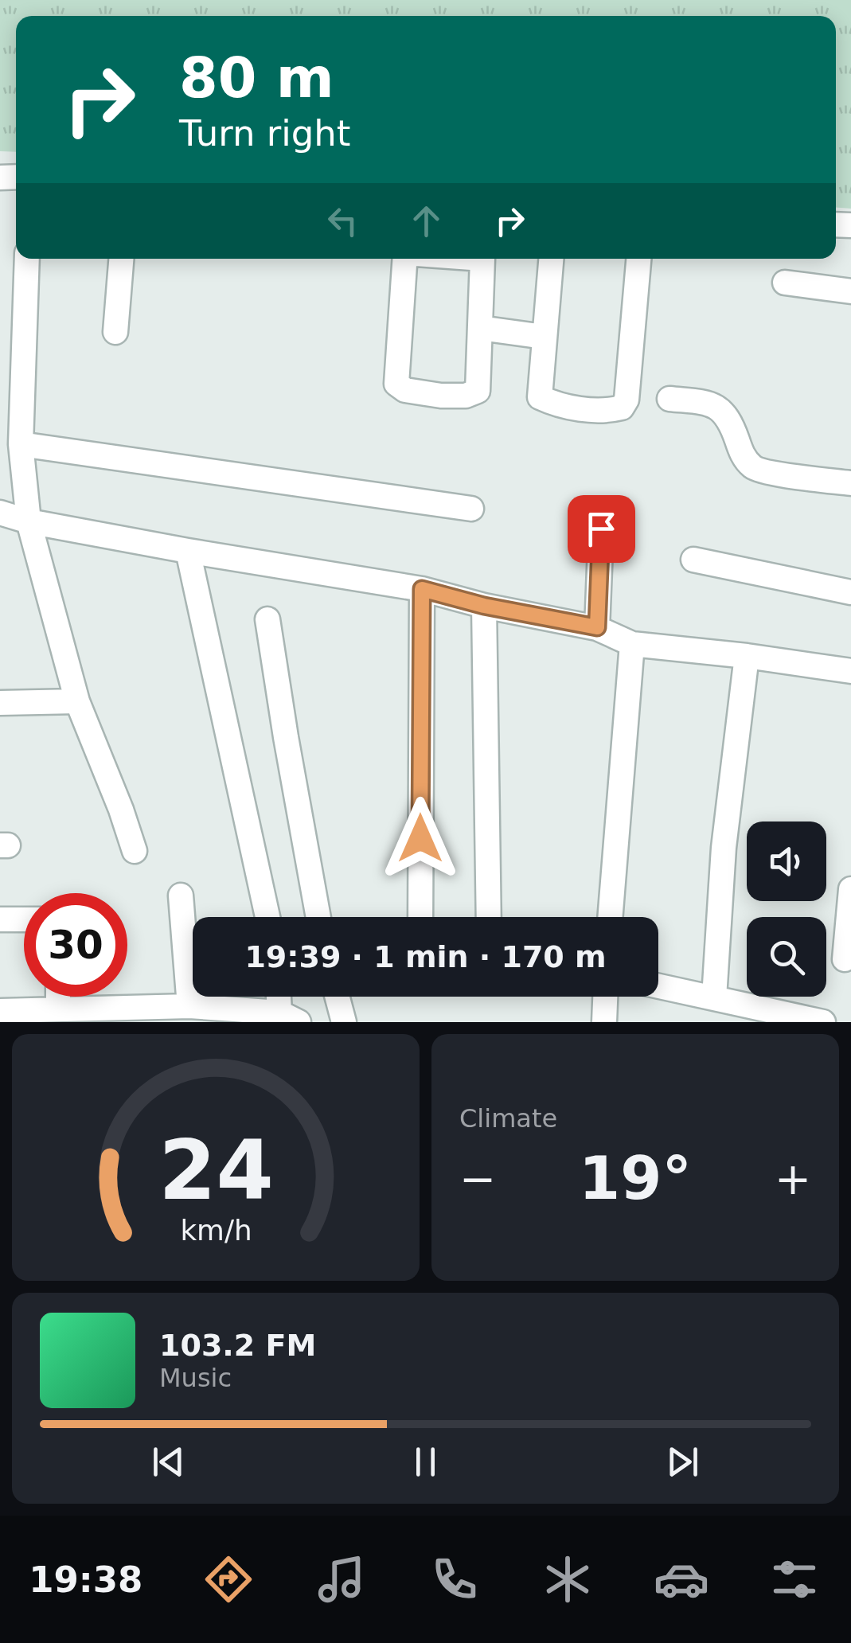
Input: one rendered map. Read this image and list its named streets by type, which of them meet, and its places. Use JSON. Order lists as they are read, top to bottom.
{
  "page": {
    "turn": ["80 m", "Turn right"],
    "limit": "30",
    "trip": "19:39 · 1 min · 170 m",
    "tile": "Climate",
    "heat": ["−", "19°", "+"],
    "song": ["103.2 FM", "Music"],
    "tabs": "19:38",
    "gauge": ["24", "km/h"]
  }
}
